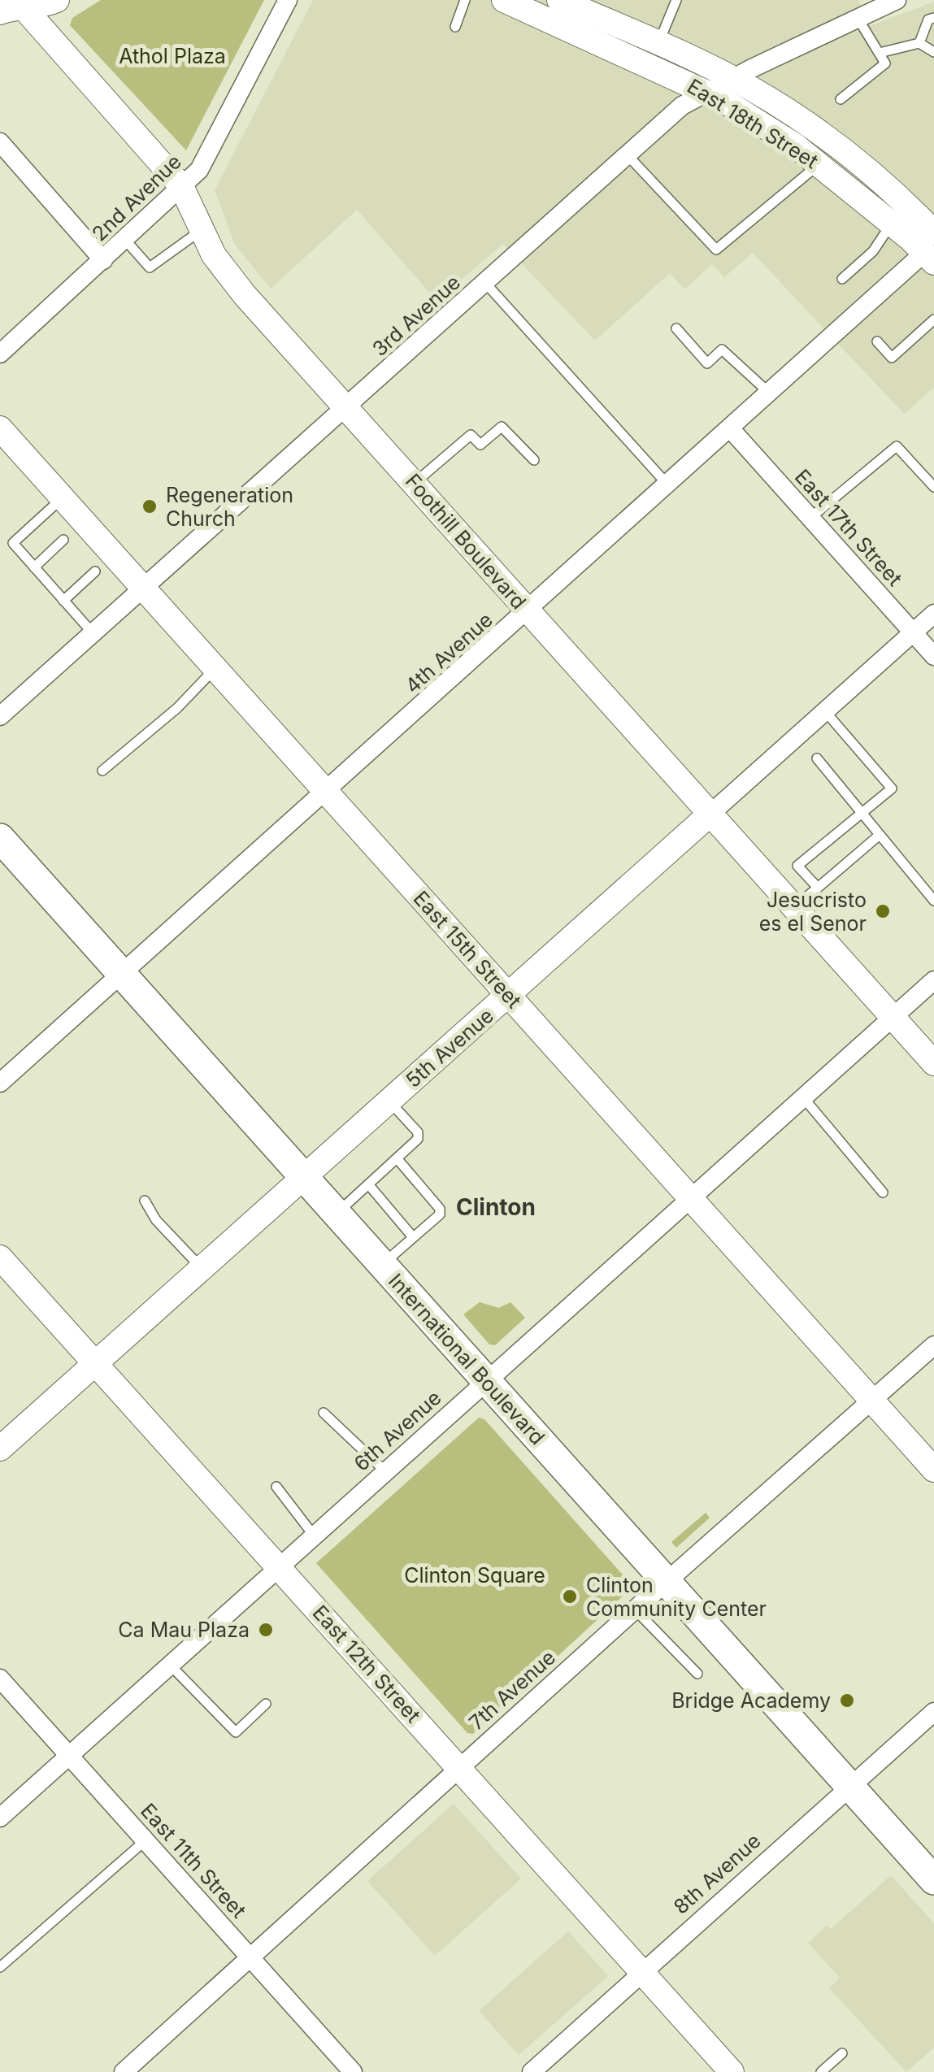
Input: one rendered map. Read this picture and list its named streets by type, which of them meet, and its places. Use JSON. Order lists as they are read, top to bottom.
{
  "streets": {
    "main road": [
      "East 18th Street",
      "Foothill Boulevard",
      "East 15th Street",
      "5th Avenue",
      "International Boulevard",
      "East 12th Street"
    ],
    "street": [
      "2nd Avenue",
      "3rd Avenue",
      "East 17th Street",
      "4th Avenue",
      "6th Avenue",
      "7th Avenue",
      "East 11th Street",
      "8th Avenue"
    ]
  },
  "crossings": [
    ["East 18th Street", "3rd Avenue"],
    ["East 18th Street", "4th Avenue"],
    ["2nd Avenue", "Foothill Boulevard"],
    ["3rd Avenue", "Foothill Boulevard"],
    ["3rd Avenue", "East 15th Street"],
    ["East 17th Street", "4th Avenue"],
    ["East 17th Street", "5th Avenue"],
    ["Foothill Boulevard", "4th Avenue"],
    ["Foothill Boulevard", "5th Avenue"],
    ["Foothill Boulevard", "6th Avenue"],
    ["4th Avenue", "East 15th Street"],
    ["4th Avenue", "International Boulevard"],
    ["East 15th Street", "5th Avenue"],
    ["East 15th Street", "6th Avenue"],
    ["East 15th Street", "7th Avenue"],
    ["5th Avenue", "International Boulevard"],
    ["5th Avenue", "East 12th Street"],
    ["International Boulevard", "6th Avenue"],
    ["International Boulevard", "7th Avenue"],
    ["International Boulevard", "8th Avenue"],
    ["6th Avenue", "East 12th Street"],
    ["6th Avenue", "East 11th Street"],
    ["East 12th Street", "7th Avenue"],
    ["East 12th Street", "8th Avenue"],
    ["7th Avenue", "East 11th Street"]
  ],
  "districts": ["Clinton"],
  "parks": ["Athol Plaza", "Clinton Square"],
  "places": [
    "Regeneration Church",
    "Jesucristo es el Senor",
    "Clinton Community Center",
    "Ca Mau Plaza",
    "Bridge Academy"
  ]
}
